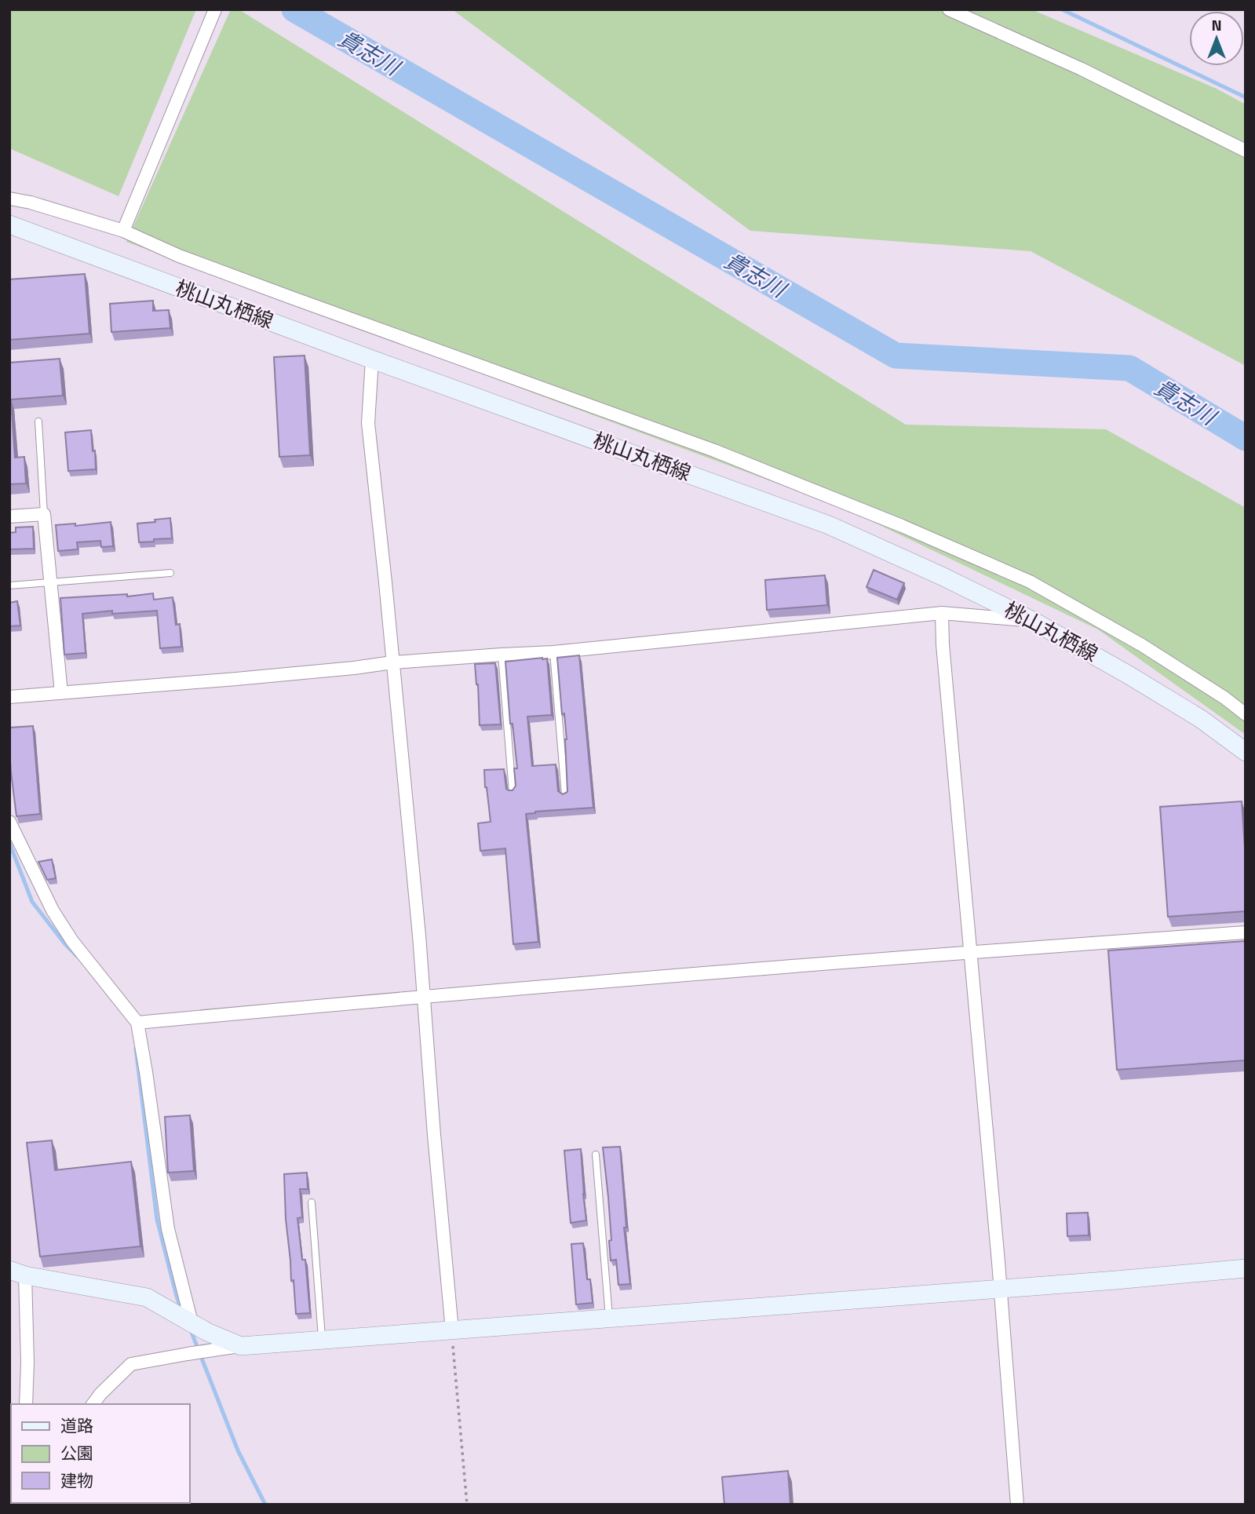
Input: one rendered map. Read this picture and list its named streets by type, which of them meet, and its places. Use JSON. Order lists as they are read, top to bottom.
{
  "streets": {
    "main road": ["桃山丸栖線"]
  },
  "water": ["貴志川"],
  "legend": ["道路", "公園", "建物"],
  "north": "top"
}
